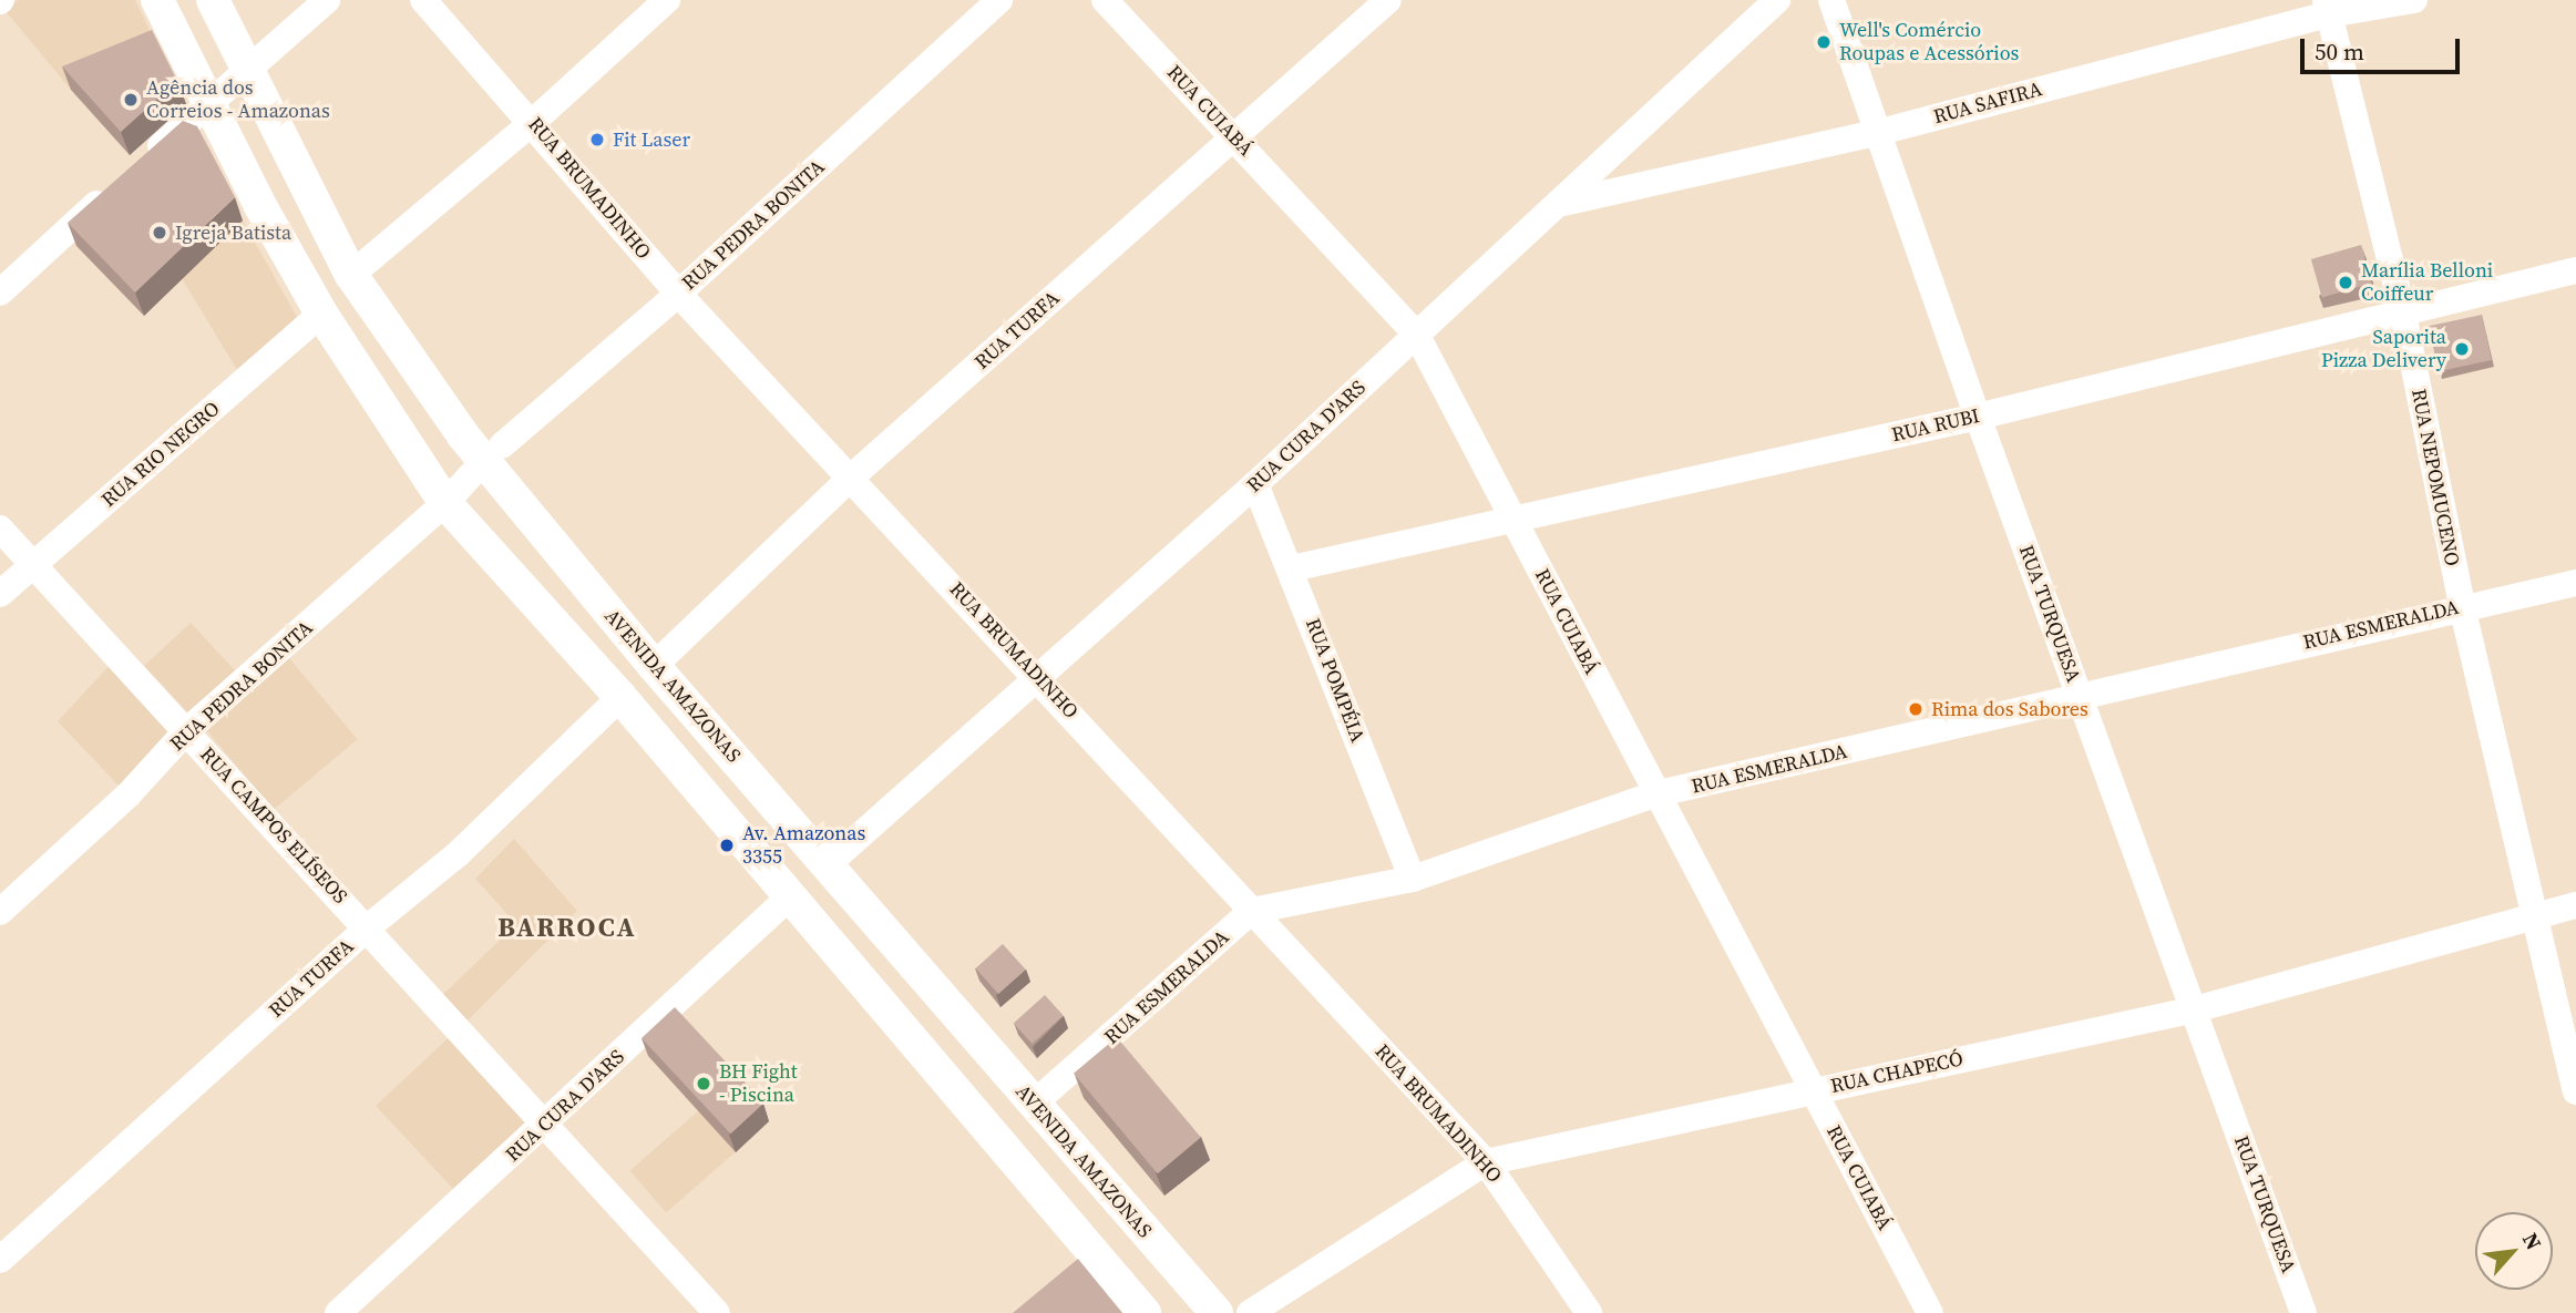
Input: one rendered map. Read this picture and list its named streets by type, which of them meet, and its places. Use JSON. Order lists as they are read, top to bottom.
{
  "streets": {
    "main road": ["AVENIDA AMAZONAS"],
    "street": [
      "RUA SAFIRA",
      "RUA CUIABÁ",
      "RUA BRUMADINHO",
      "RUA PEDRA BONITA",
      "RUA TURFA",
      "RUA RUBI",
      "RUA CURA D'ARS",
      "RUA RIO NEGRO",
      "RUA NEPOMUCENO",
      "RUA TURQUESA",
      "RUA ESMERALDA",
      "RUA POMPÉIA",
      "RUA CAMPOS ELÍSEOS",
      "RUA CHAPECÓ"
    ]
  },
  "crossings": [
    ["RUA SAFIRA", "RUA CURA D'ARS"],
    ["RUA SAFIRA", "RUA NEPOMUCENO"],
    ["RUA SAFIRA", "RUA TURQUESA"],
    ["RUA CUIABÁ", "RUA TURFA"],
    ["RUA CUIABÁ", "RUA RUBI"],
    ["RUA CUIABÁ", "RUA CURA D'ARS"],
    ["RUA CUIABÁ", "RUA ESMERALDA"],
    ["RUA CUIABÁ", "RUA CHAPECÓ"],
    ["RUA BRUMADINHO", "RUA PEDRA BONITA"],
    ["RUA BRUMADINHO", "RUA TURFA"],
    ["RUA BRUMADINHO", "RUA CURA D'ARS"],
    ["RUA BRUMADINHO", "RUA ESMERALDA"],
    ["RUA BRUMADINHO", "RUA CHAPECÓ"],
    ["RUA PEDRA BONITA", "AVENIDA AMAZONAS"],
    ["RUA PEDRA BONITA", "RUA CAMPOS ELÍSEOS"],
    ["RUA TURFA", "AVENIDA AMAZONAS"],
    ["RUA TURFA", "RUA CAMPOS ELÍSEOS"],
    ["RUA RUBI", "RUA NEPOMUCENO"],
    ["RUA RUBI", "RUA TURQUESA"],
    ["RUA RUBI", "RUA POMPÉIA"],
    ["RUA CURA D'ARS", "RUA POMPÉIA"],
    ["RUA CURA D'ARS", "AVENIDA AMAZONAS"],
    ["RUA CURA D'ARS", "RUA CAMPOS ELÍSEOS"],
    ["RUA RIO NEGRO", "RUA CAMPOS ELÍSEOS"],
    ["RUA NEPOMUCENO", "RUA ESMERALDA"],
    ["RUA NEPOMUCENO", "RUA CHAPECÓ"],
    ["RUA TURQUESA", "RUA ESMERALDA"],
    ["RUA TURQUESA", "RUA CHAPECÓ"],
    ["RUA ESMERALDA", "RUA POMPÉIA"],
    ["RUA ESMERALDA", "AVENIDA AMAZONAS"]
  ],
  "districts": ["BARROCA"],
  "places": [
    "Well's Comércio Roupas e Acessórios",
    "Agência dos Correios - Amazonas",
    "Fit Laser",
    "Igreja Batista",
    "Marília Belloni Coiffeur",
    "Saporita Pizza Delivery",
    "Rima dos Sabores",
    "Av. Amazonas 3355",
    "BH Fight - Piscina"
  ],
  "scale_bar": "50 m",
  "north": "top right"
}
